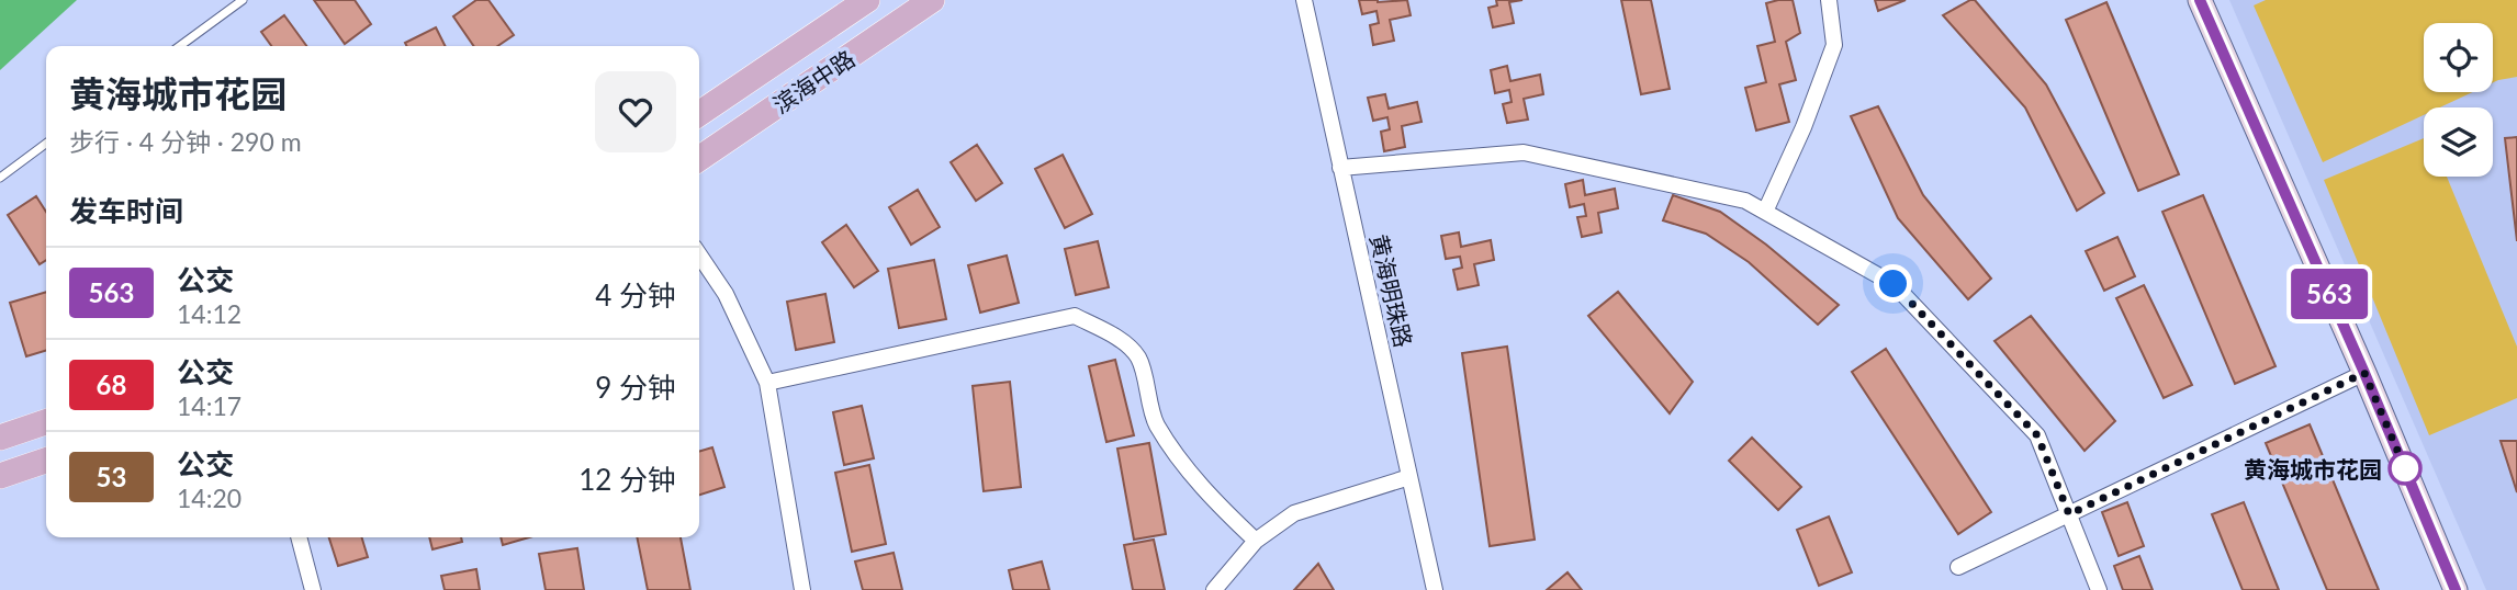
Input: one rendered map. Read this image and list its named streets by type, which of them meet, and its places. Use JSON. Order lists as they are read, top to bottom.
{
  "streets": {
    "main road": ["滨海中路"],
    "street": ["黄海明珠路"]
  },
  "places": ["黄海城市花园"],
  "lines": ["bus line 563"],
  "page": {
    "on_map": "563",
    "heading": [
      ["黄海城市花园", "步行 · 4 分钟 · 290 m"],
      "发车时间"
    ],
    "list": [
      {
        "mark": "563",
        "name": "公交",
        "note": "14:12",
        "value": "4 分钟"
      },
      {
        "mark": "68",
        "name": "公交",
        "note": "14:17",
        "value": "9 分钟"
      },
      {
        "mark": "53",
        "name": "公交",
        "note": "14:20",
        "value": "12 分钟"
      }
    ]
  }
}
